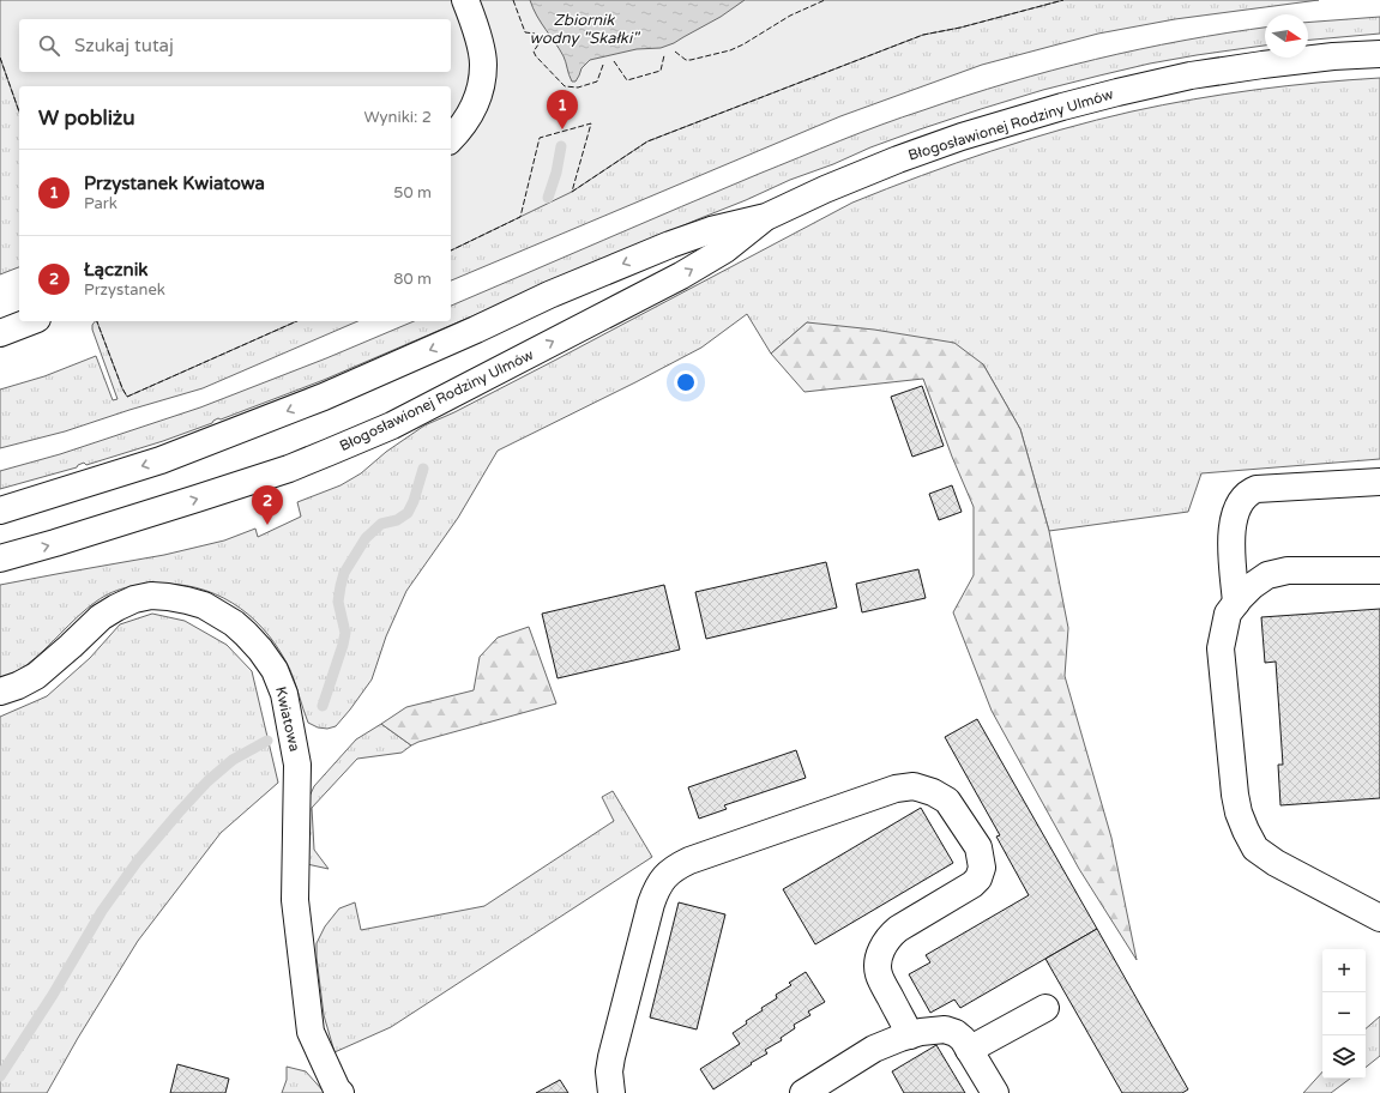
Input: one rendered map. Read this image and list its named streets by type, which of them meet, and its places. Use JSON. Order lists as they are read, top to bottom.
{
  "streets": {
    "main road": ["Błogosławionej Rodziny Ulmów", "Kwiatowa"]
  },
  "water": ["Zbiornik wodny \"Skałki\""],
  "north": "right",
  "page": {
    "search": "Szukaj tutaj",
    "heading": ["W pobliżu", "Wyniki: 2"],
    "pins": ["1", "2"],
    "list": [
      {
        "mark": "1",
        "name": "Przystanek Kwiatowa",
        "note": "Park",
        "value": "50 m"
      },
      {
        "mark": "2",
        "name": "Łącznik",
        "note": "Przystanek",
        "value": "80 m"
      }
    ],
    "map_buttons": ["+", "−"]
  }
}
